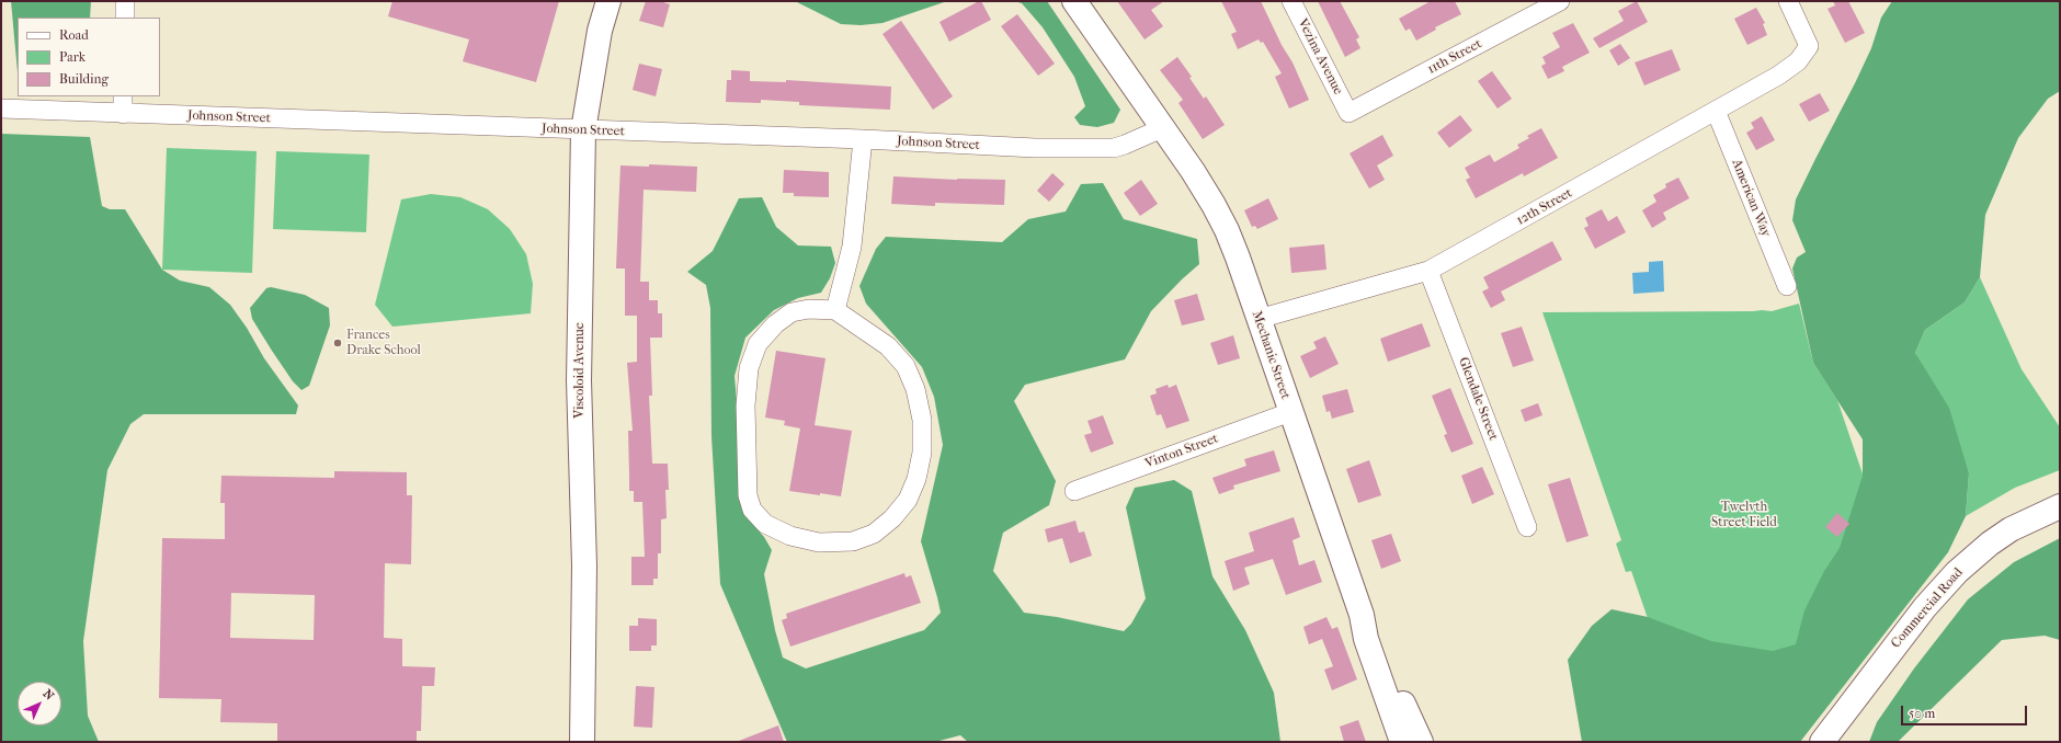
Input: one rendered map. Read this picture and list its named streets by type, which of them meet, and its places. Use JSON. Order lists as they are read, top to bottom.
{
  "streets": {
    "main road": ["Mechanic Street", "Viscoloid Avenue", "Commercial Road"],
    "street": [
      "Vezina Avenue",
      "11th Street",
      "Johnson Street",
      "American Way",
      "12th Street",
      "Glendale Street",
      "Vinton Street"
    ]
  },
  "crossings": [
    ["Vezina Avenue", "11th Street"],
    ["Johnson Street", "Mechanic Street"],
    ["Johnson Street", "Viscoloid Avenue"],
    ["American Way", "12th Street"],
    ["12th Street", "Mechanic Street"],
    ["12th Street", "Glendale Street"],
    ["Mechanic Street", "Vinton Street"]
  ],
  "parks": ["Twelvth Street Field"],
  "places": ["Frances Drake School"],
  "legend": ["Road", "Park", "Building"],
  "scale_bar": "50 m",
  "north": "top right"
}
